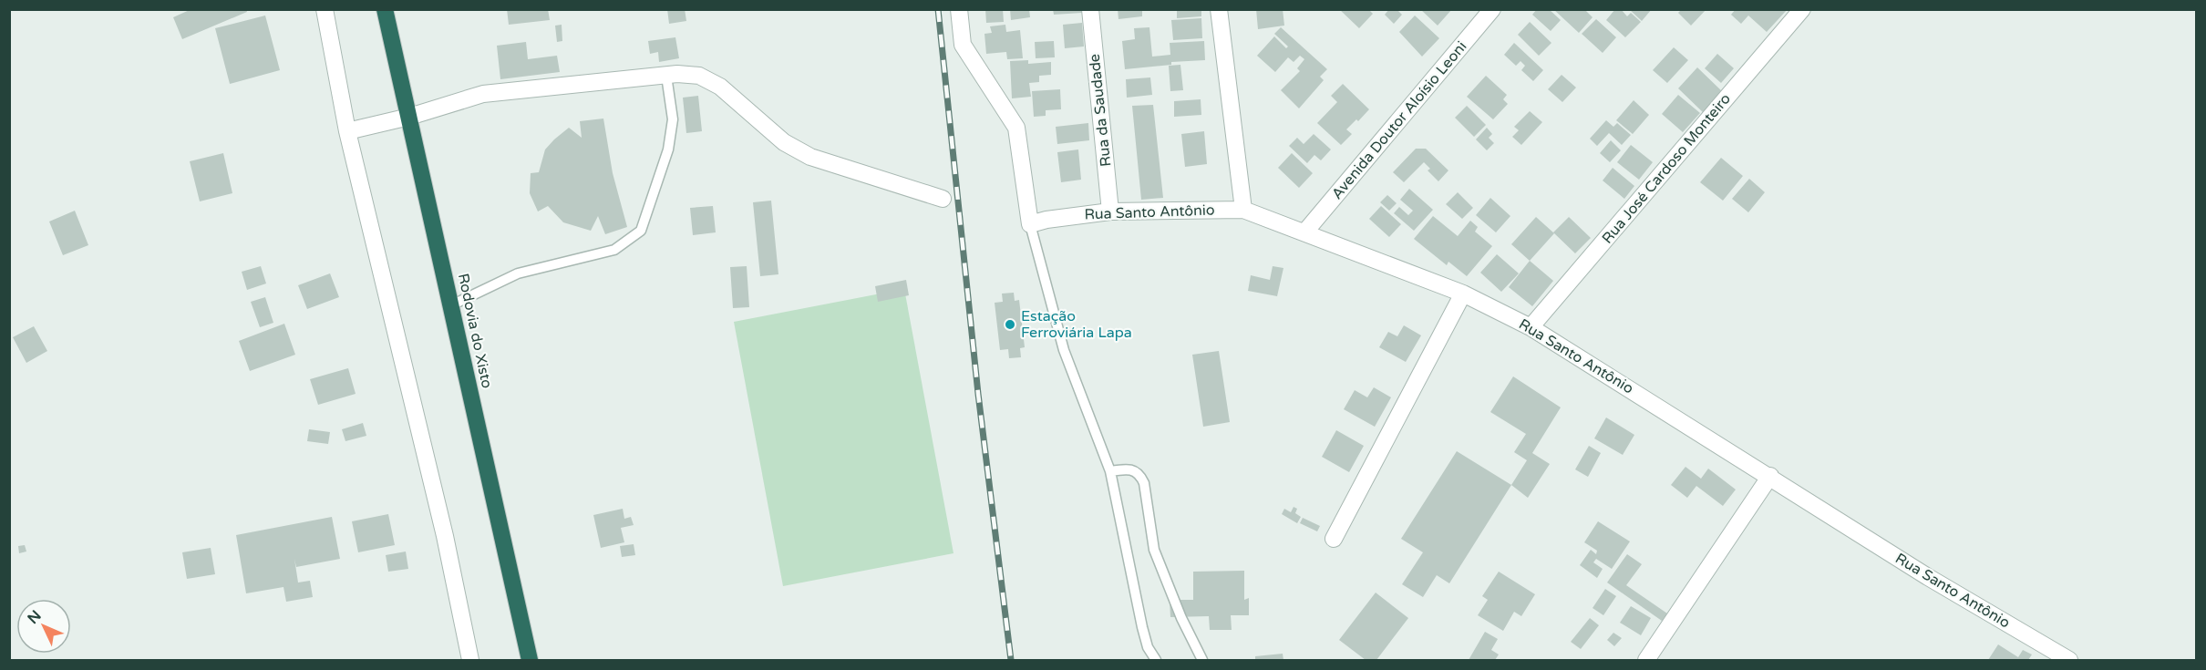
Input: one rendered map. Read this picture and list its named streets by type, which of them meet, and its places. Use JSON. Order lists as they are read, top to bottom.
{
  "streets": {
    "highway": ["Rodovia do Xisto"],
    "street": [
      "Rua da Saudade",
      "Avenida Doutor Aloísio Leoni",
      "Rua José Cardoso Monteiro",
      "Rua Santo Antônio"
    ]
  },
  "crossings": [
    ["Rua da Saudade", "Rua Santo Antônio"],
    ["Avenida Doutor Aloísio Leoni", "Rua Santo Antônio"],
    ["Rua José Cardoso Monteiro", "Rua Santo Antônio"]
  ],
  "places": ["Estação Ferroviária Lapa"],
  "north": "top left"
}
